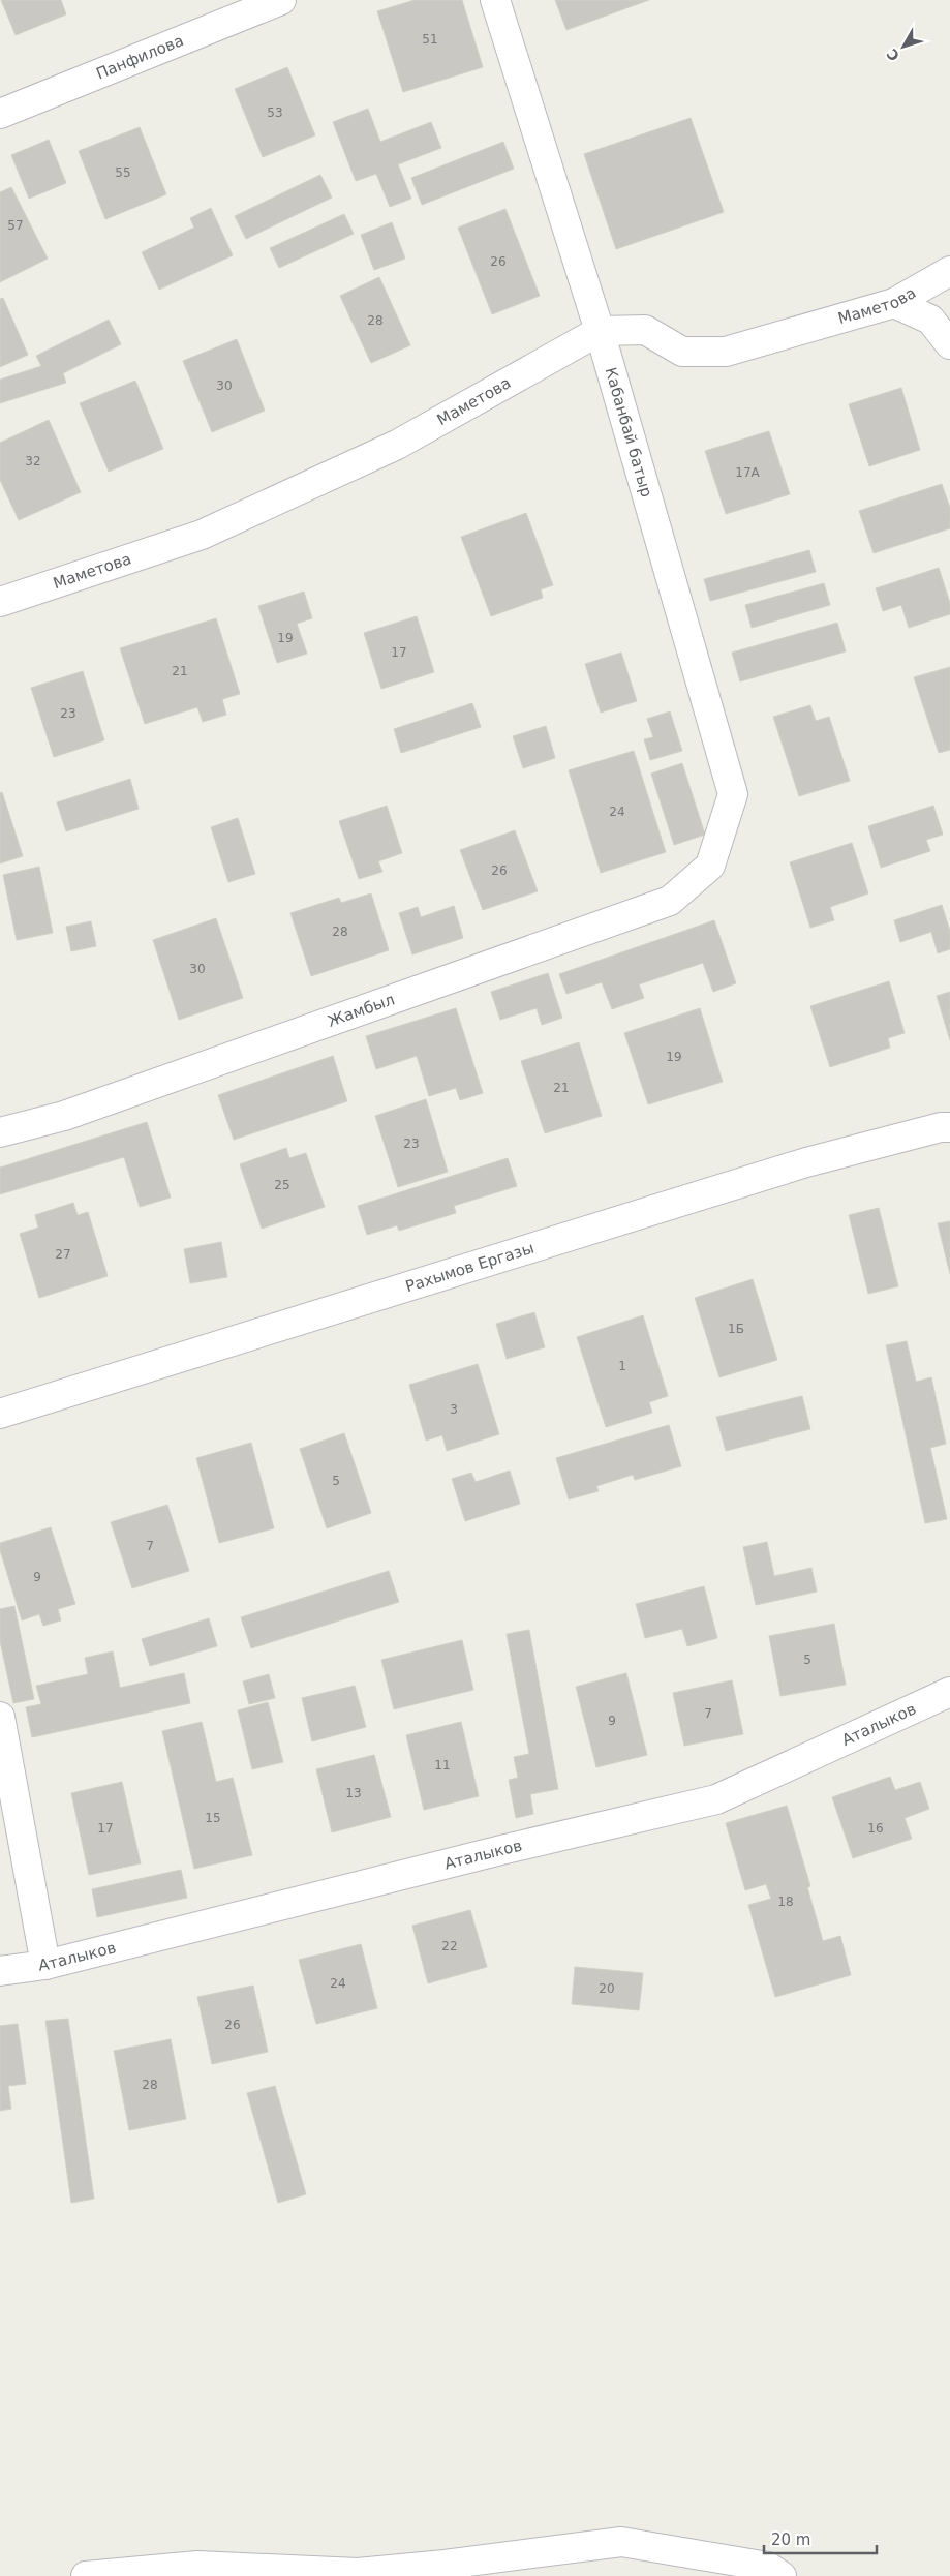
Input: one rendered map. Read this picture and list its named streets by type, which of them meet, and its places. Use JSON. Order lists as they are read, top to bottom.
{
  "streets": {
    "street": [
      "Панфилова",
      "Маметова",
      "Кабанбай батыр",
      "Жамбыл",
      "Рахымов Ергазы",
      "Аталыков"
    ]
  },
  "crossings": [
    ["Маметова", "Кабанбай батыр"],
    ["Кабанбай батыр", "Жамбыл"]
  ],
  "house_numbers": [
    "51",
    "53",
    "55",
    "57",
    "26",
    "28",
    "30",
    "32",
    "17А",
    "19",
    "17",
    "21",
    "23",
    "24",
    "26",
    "28",
    "30",
    "19",
    "21",
    "23",
    "25",
    "27",
    "1Б",
    "1",
    "3",
    "5",
    "7",
    "9",
    "5",
    "7",
    "9",
    "11",
    "13",
    "15",
    "17",
    "16",
    "18",
    "22",
    "24",
    "20",
    "26",
    "28"
  ],
  "scale_bar": "20 m",
  "north": "bottom left"
}
